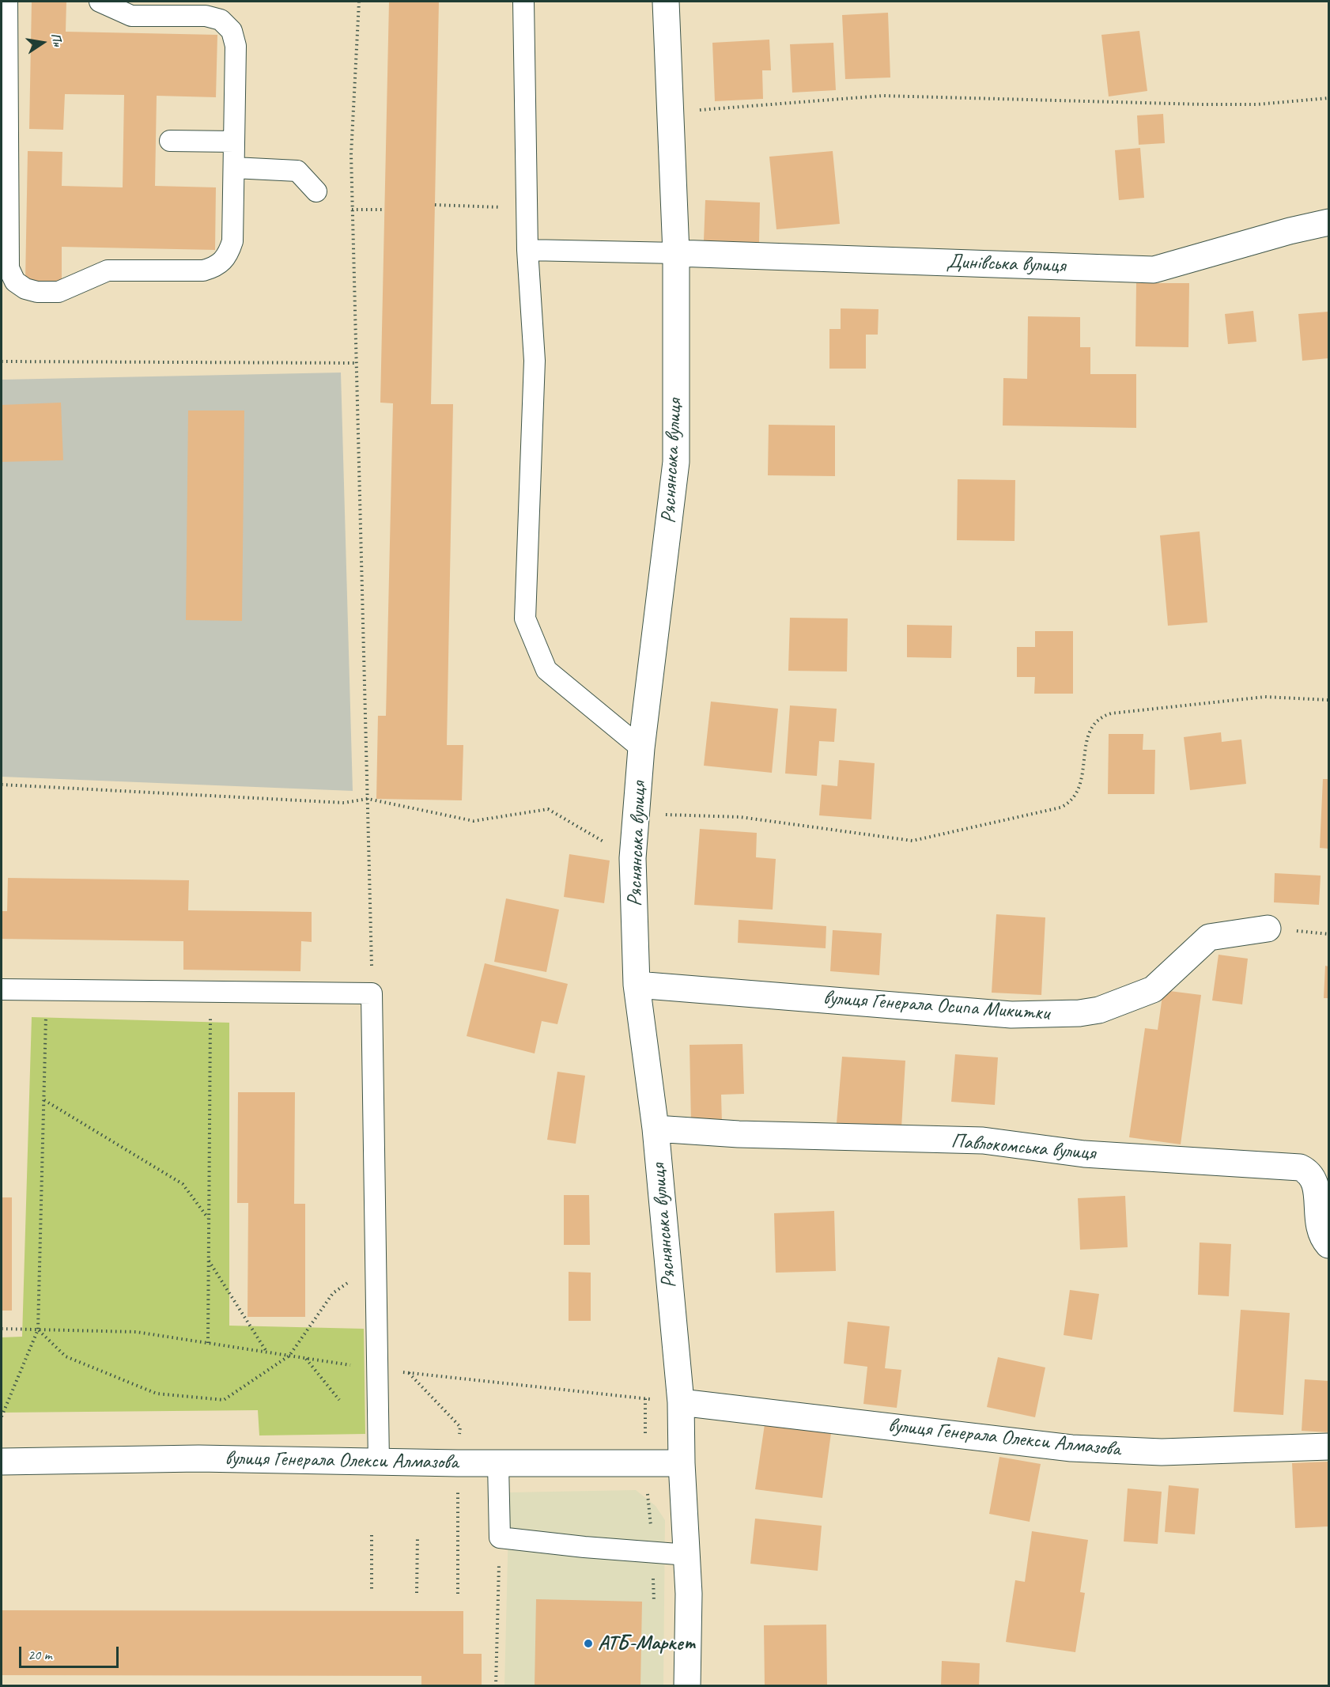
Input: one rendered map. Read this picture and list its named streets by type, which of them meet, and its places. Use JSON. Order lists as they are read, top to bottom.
{
  "streets": {
    "street": [
      "Динівська вулиця",
      "Ряснянська вулиця",
      "вулиця Генерала Осипа Микитки",
      "Павлокомська вулиця",
      "вулиця Генерала Олекси Алмазова"
    ]
  },
  "crossings": [
    ["Динівська вулиця", "Ряснянська вулиця"],
    ["Ряснянська вулиця", "вулиця Генерала Осипа Микитки"],
    ["Ряснянська вулиця", "Павлокомська вулиця"],
    ["Ряснянська вулиця", "вулиця Генерала Олекси Алмазова"]
  ],
  "places": ["АТБ-Маркет"],
  "scale_bar": "20 m",
  "north": "right"
}
